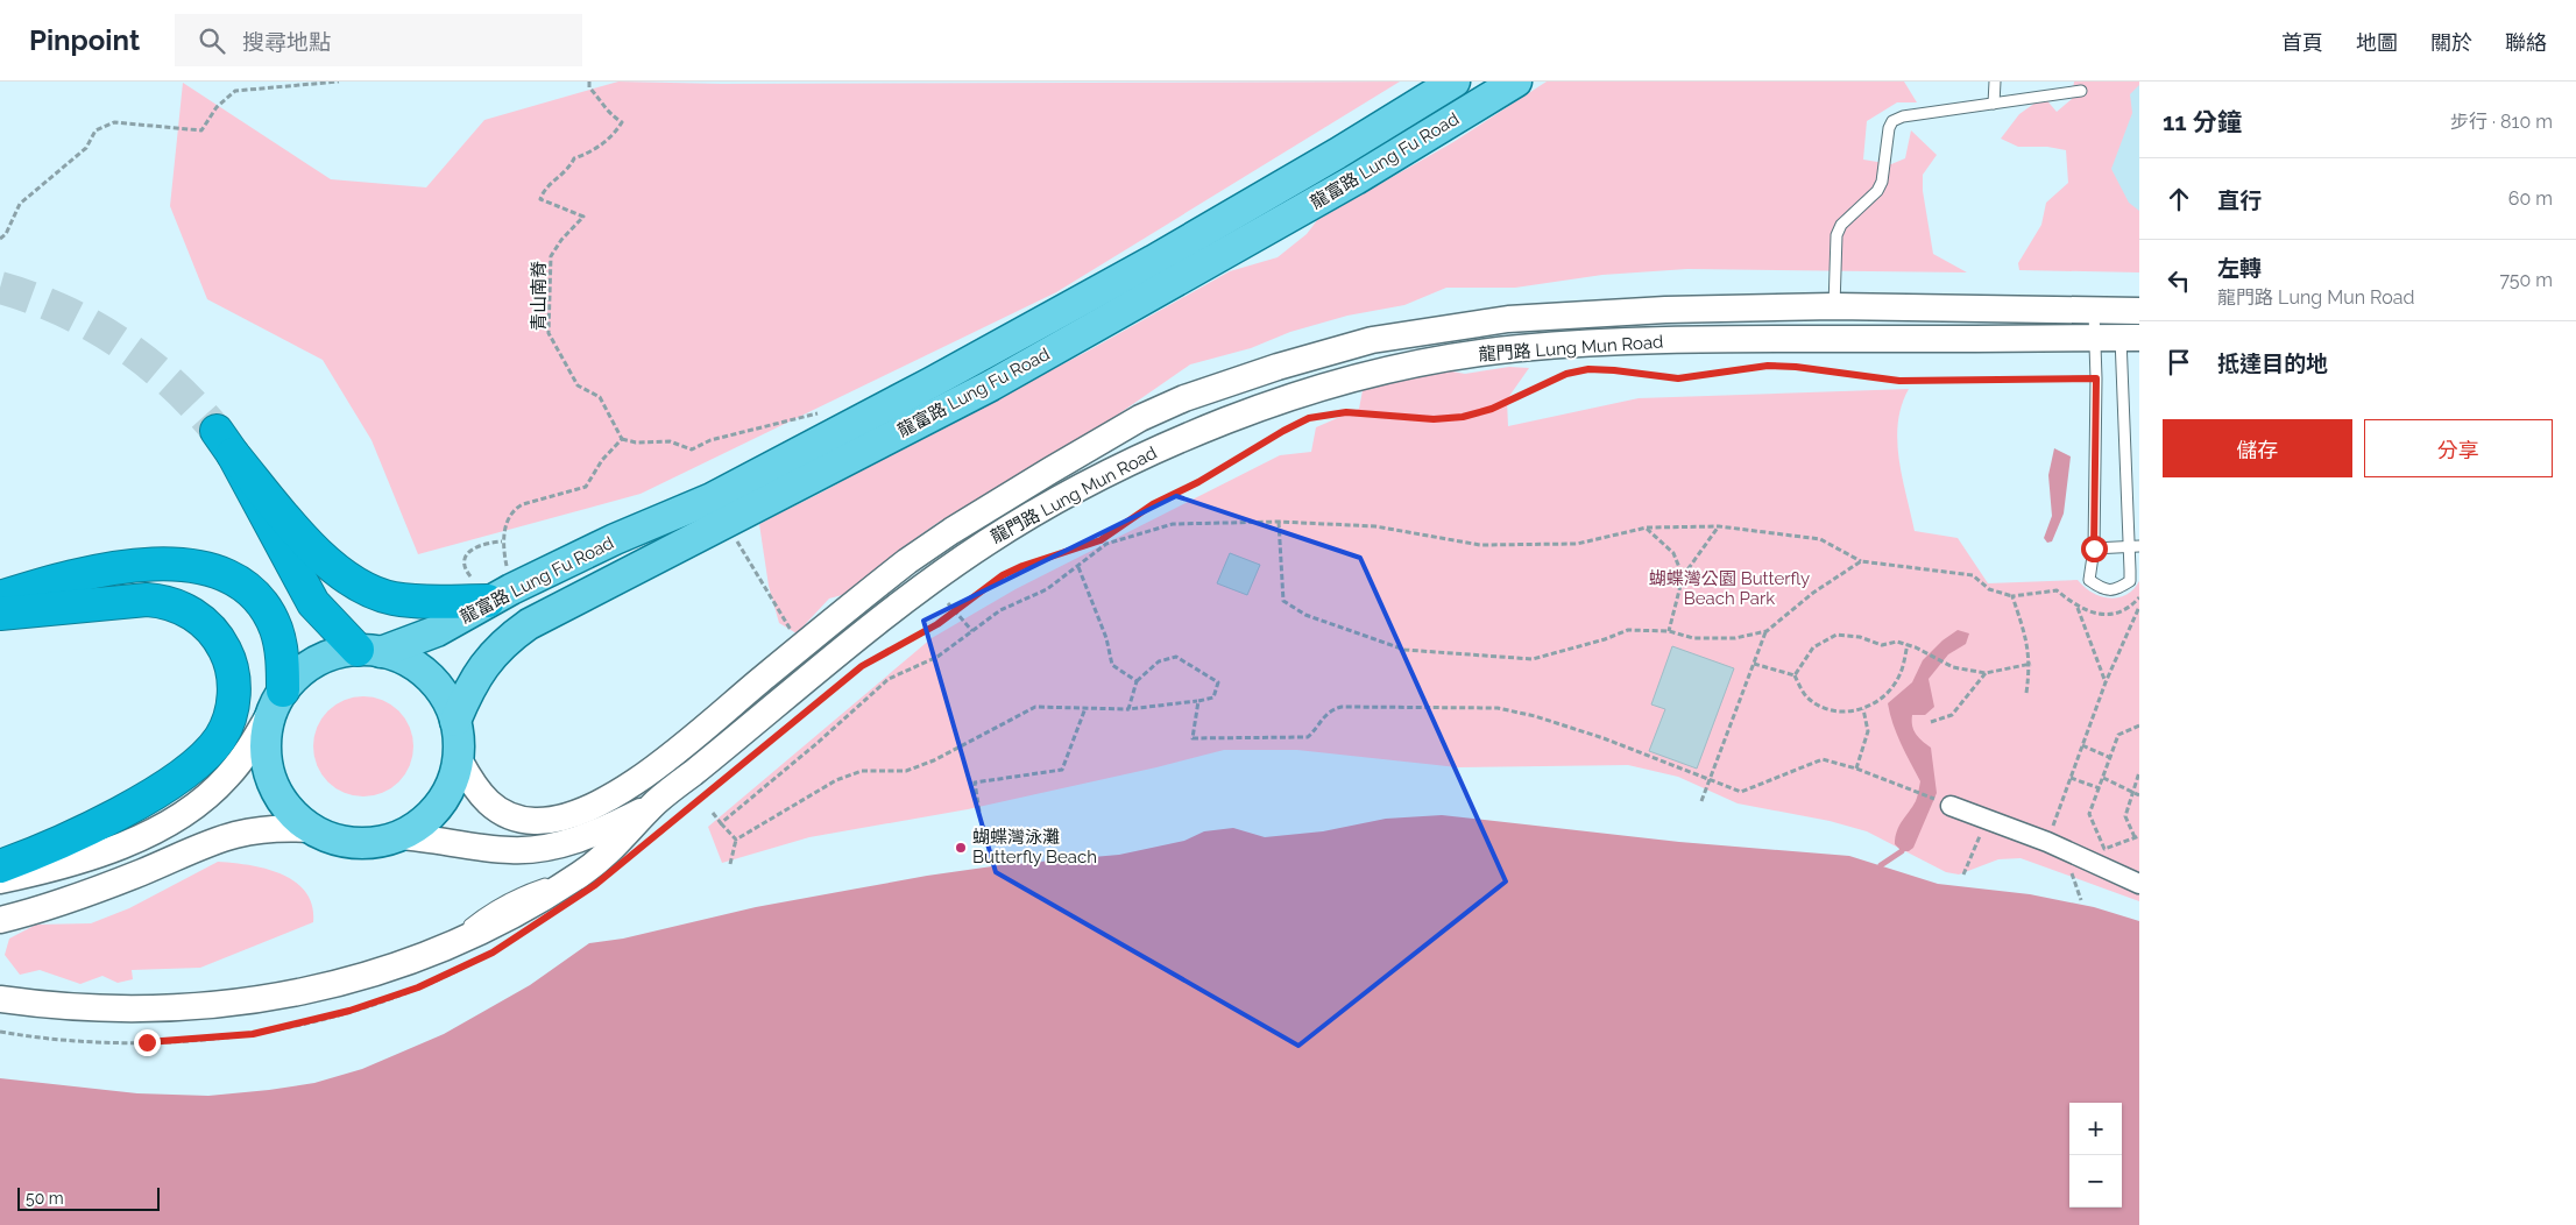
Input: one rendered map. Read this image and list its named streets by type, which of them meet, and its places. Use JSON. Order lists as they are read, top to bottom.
{
  "streets": {
    "main road": ["龍富路 Lung Fu Road", "龍門路 Lung Mun Road"],
    "path": ["青山南脊"]
  },
  "crossings": [
    ["龍富路 Lung Fu Road", "龍門路 Lung Mun Road"]
  ],
  "parks": ["蝴蝶灣公園 Butterfly Beach Park"],
  "places": ["蝴蝶灣泳灘 Butterfly Beach"],
  "scale_bar": "50 m",
  "page": {
    "header": "Pinpoint",
    "search": "搜尋地點",
    "nav": [
      "首頁",
      "地圖",
      "關於",
      "聯絡"
    ],
    "heading": ["11 分鐘", "步行 · 810 m"],
    "list": [
      ["直行", "60 m"],
      ["左轉", "龍門路 Lung Mun Road", "750 m"],
      "抵達目的地"
    ],
    "buttons": ["儲存", "分享"],
    "map_buttons": ["+", "−"],
    "scale": "50 m"
  }
}
